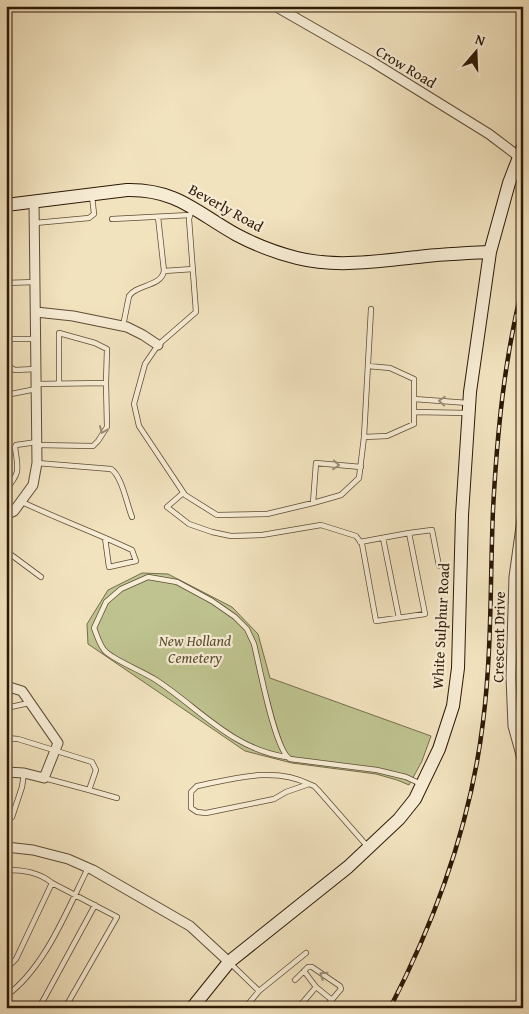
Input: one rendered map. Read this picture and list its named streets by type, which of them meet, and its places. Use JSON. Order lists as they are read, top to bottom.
{
  "streets": {
    "street": [
      "Crow Road",
      "Beverly Road",
      "White Sulphur Road",
      "Crescent Drive"
    ]
  },
  "crossings": [
    ["Crow Road", "White Sulphur Road"],
    ["Beverly Road", "White Sulphur Road"]
  ],
  "parks": ["New Holland Cemetery"],
  "north": "top"
}
